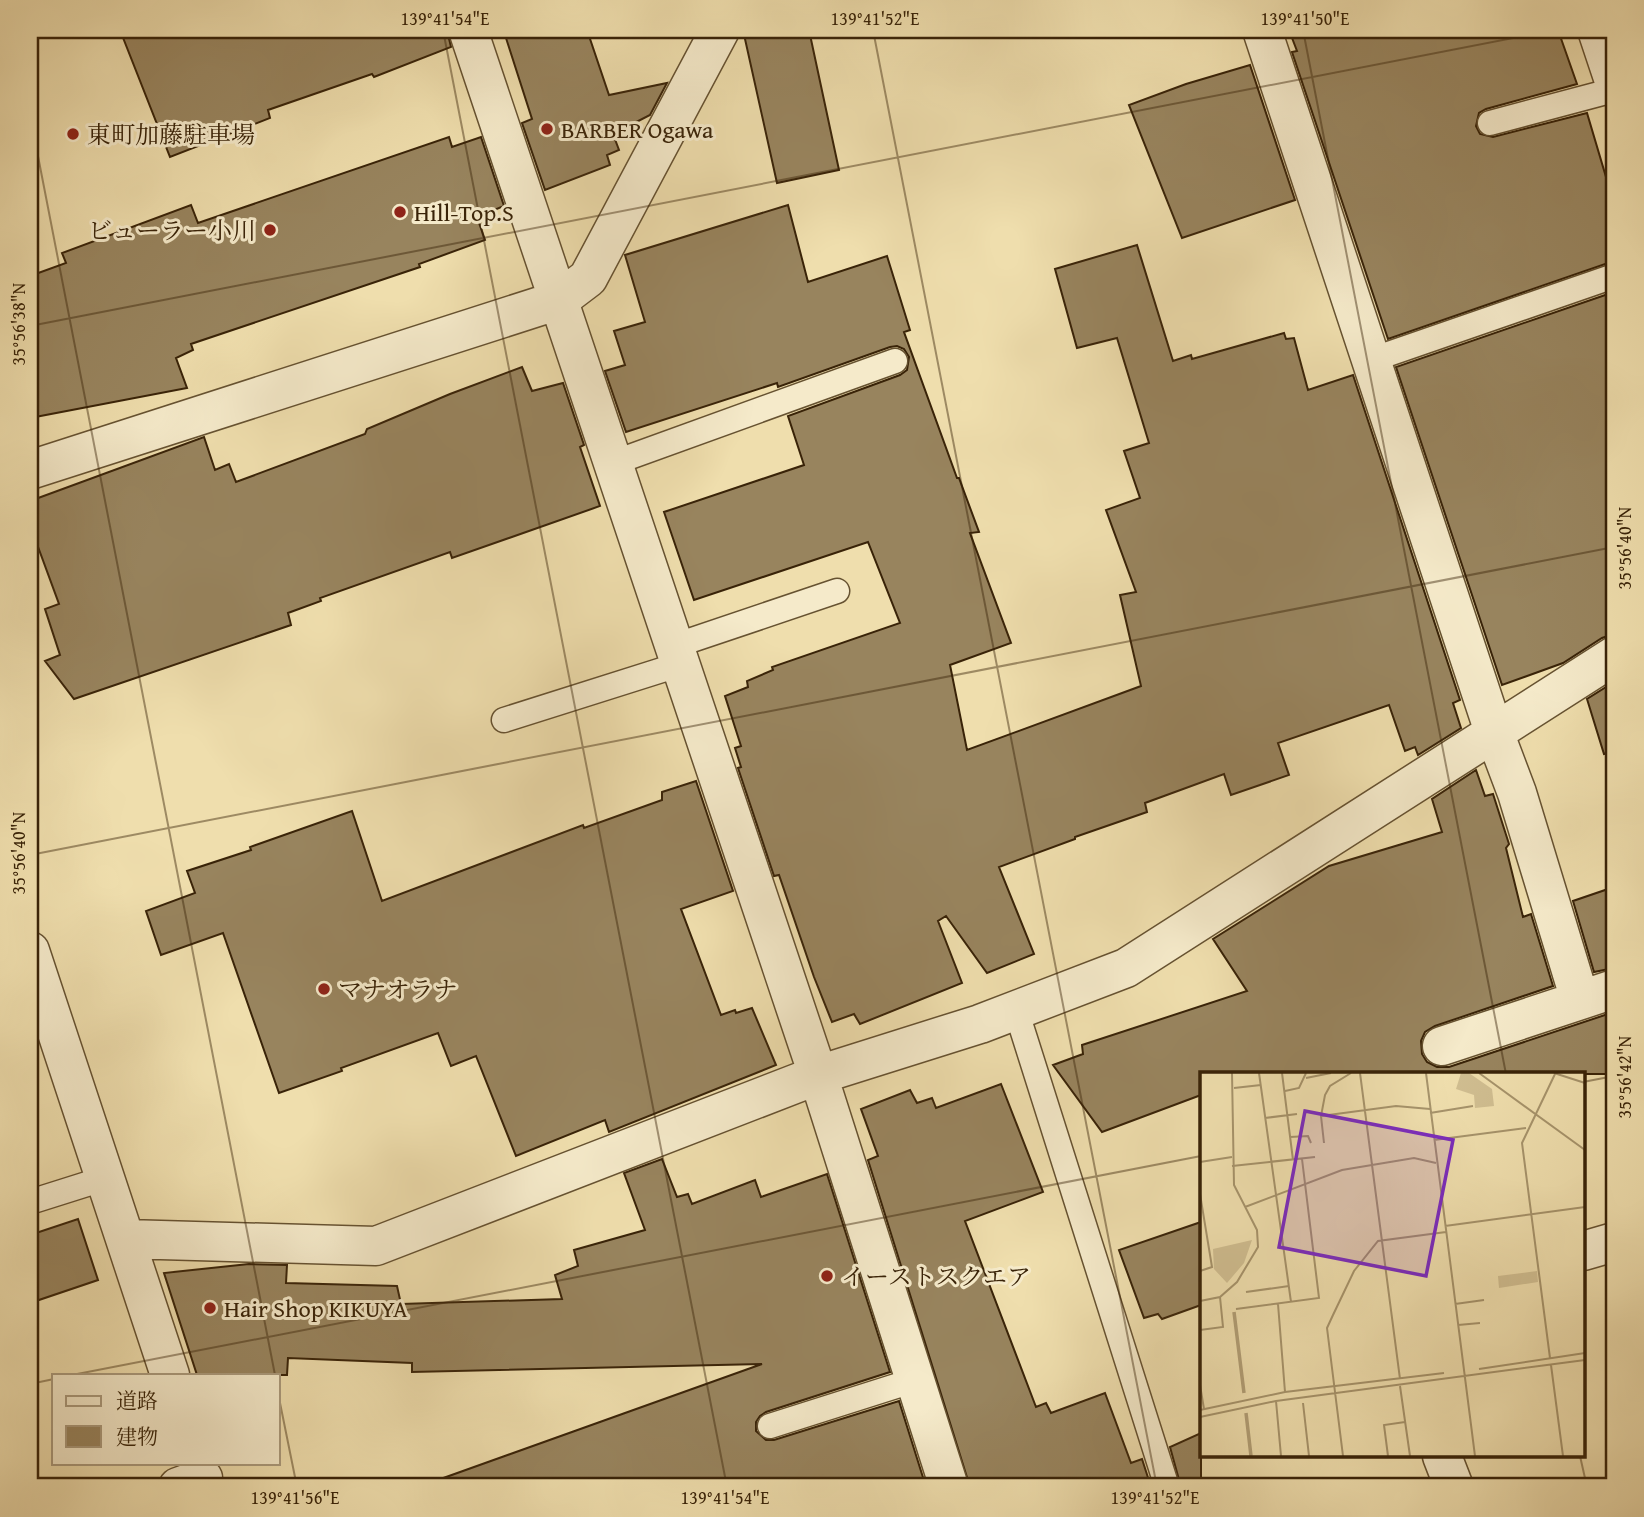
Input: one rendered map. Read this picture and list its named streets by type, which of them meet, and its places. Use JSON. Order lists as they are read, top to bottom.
{
  "places": [
    "BARBER Ogawa",
    "東町加藤駐車場",
    "Hill-Top.S",
    "ビューラー小川",
    "マナオラナ",
    "イーストスクエア",
    "Hair Shop KIKUYA"
  ],
  "legend": ["道路", "建物"],
  "coordinates": [
    "139°41'54\"E",
    "139°41'52\"E",
    "139°41'50\"E",
    "35°56'38\"N",
    "35°56'40\"N",
    "35°56'42\"N",
    "139°41'56\"E"
  ]
}
